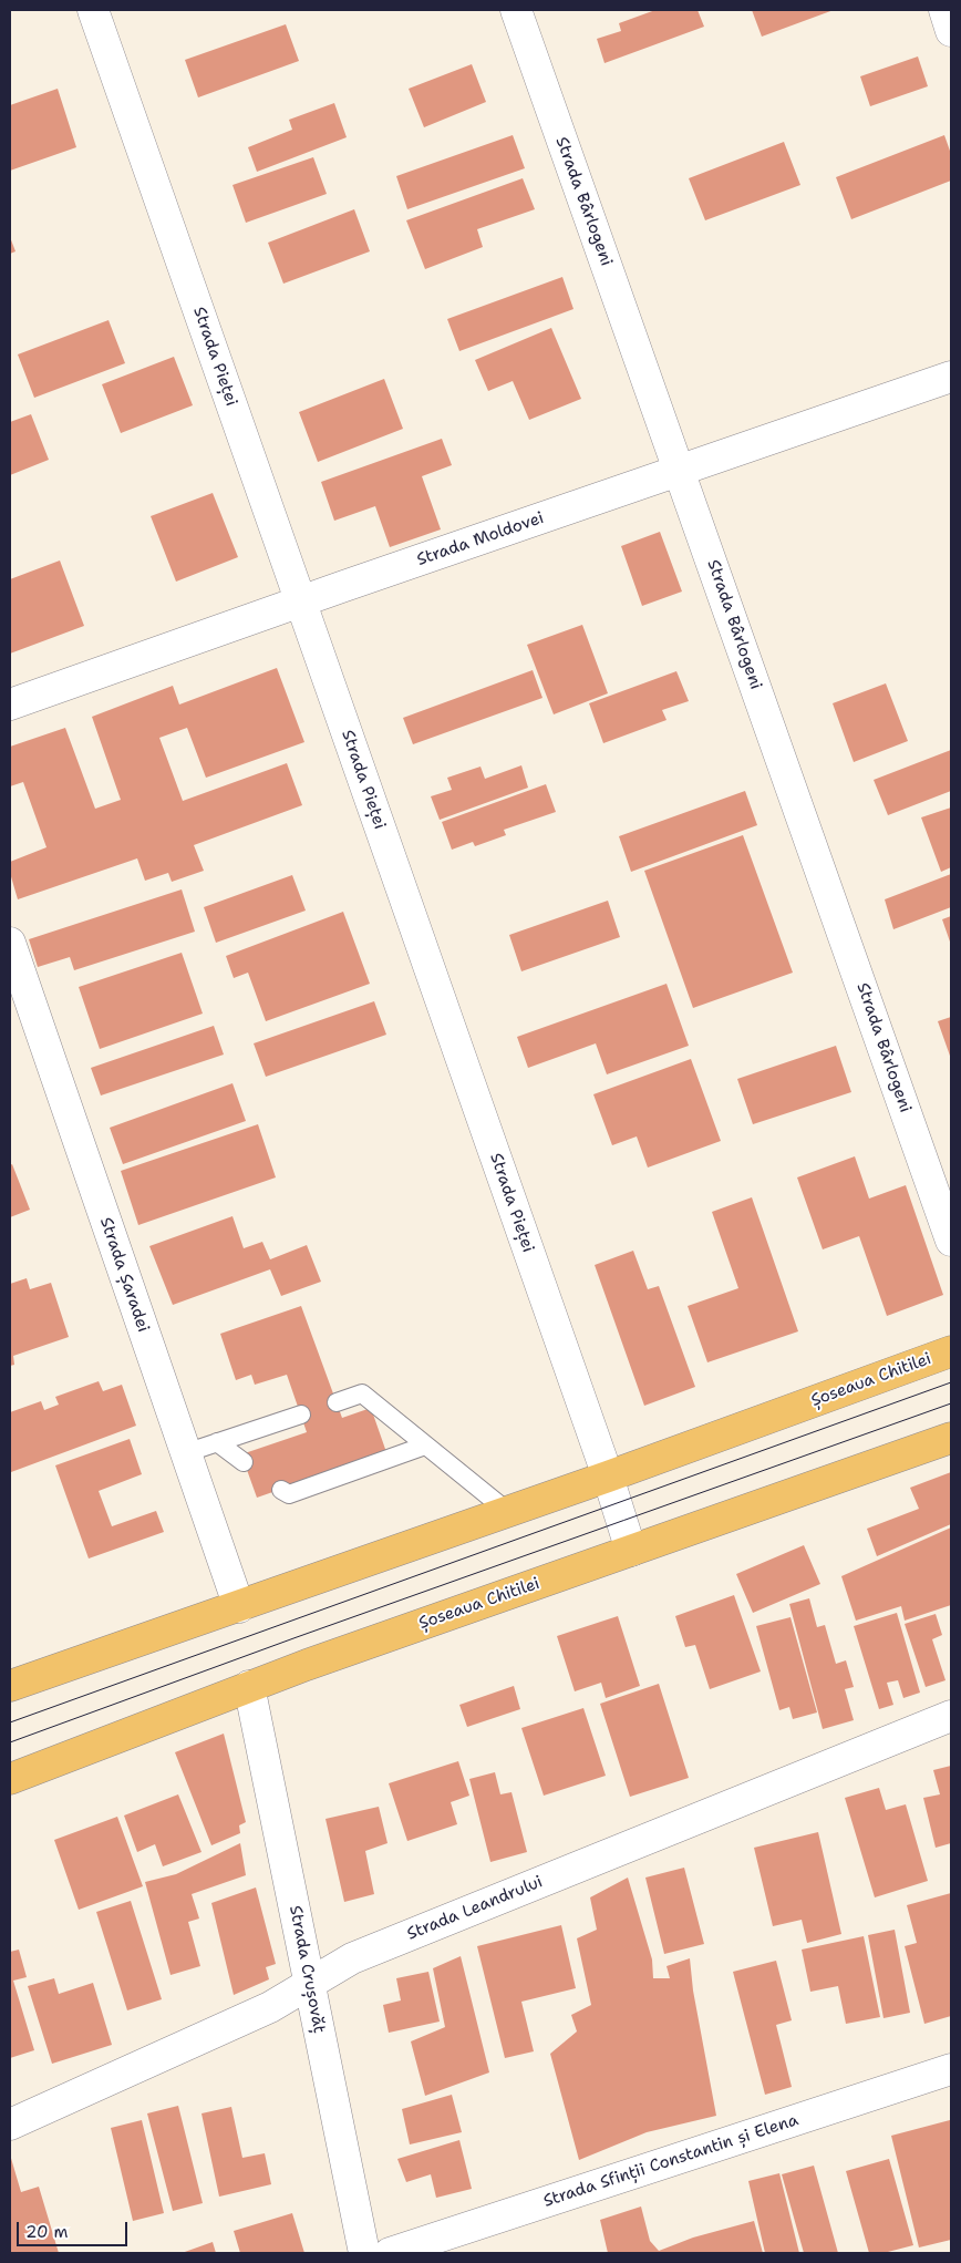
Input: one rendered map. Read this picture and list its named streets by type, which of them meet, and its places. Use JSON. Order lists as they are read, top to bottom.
{
  "streets": {
    "main road": ["Șoseaua Chitilei"],
    "street": [
      "Strada Bârlogeni",
      "Strada Pieței",
      "Strada Moldovei",
      "Strada Șaradei",
      "Strada Leandrului",
      "Strada Crușovăț",
      "Strada Sfinții Constantin și Elena"
    ]
  },
  "crossings": [
    ["Strada Bârlogeni", "Strada Moldovei"],
    ["Strada Pieței", "Strada Moldovei"],
    ["Strada Pieței", "Șoseaua Chitilei"],
    ["Strada Șaradei", "Șoseaua Chitilei"],
    ["Șoseaua Chitilei", "Strada Crușovăț"],
    ["Strada Leandrului", "Strada Crușovăț"]
  ],
  "scale_bar": "20 m"
}
